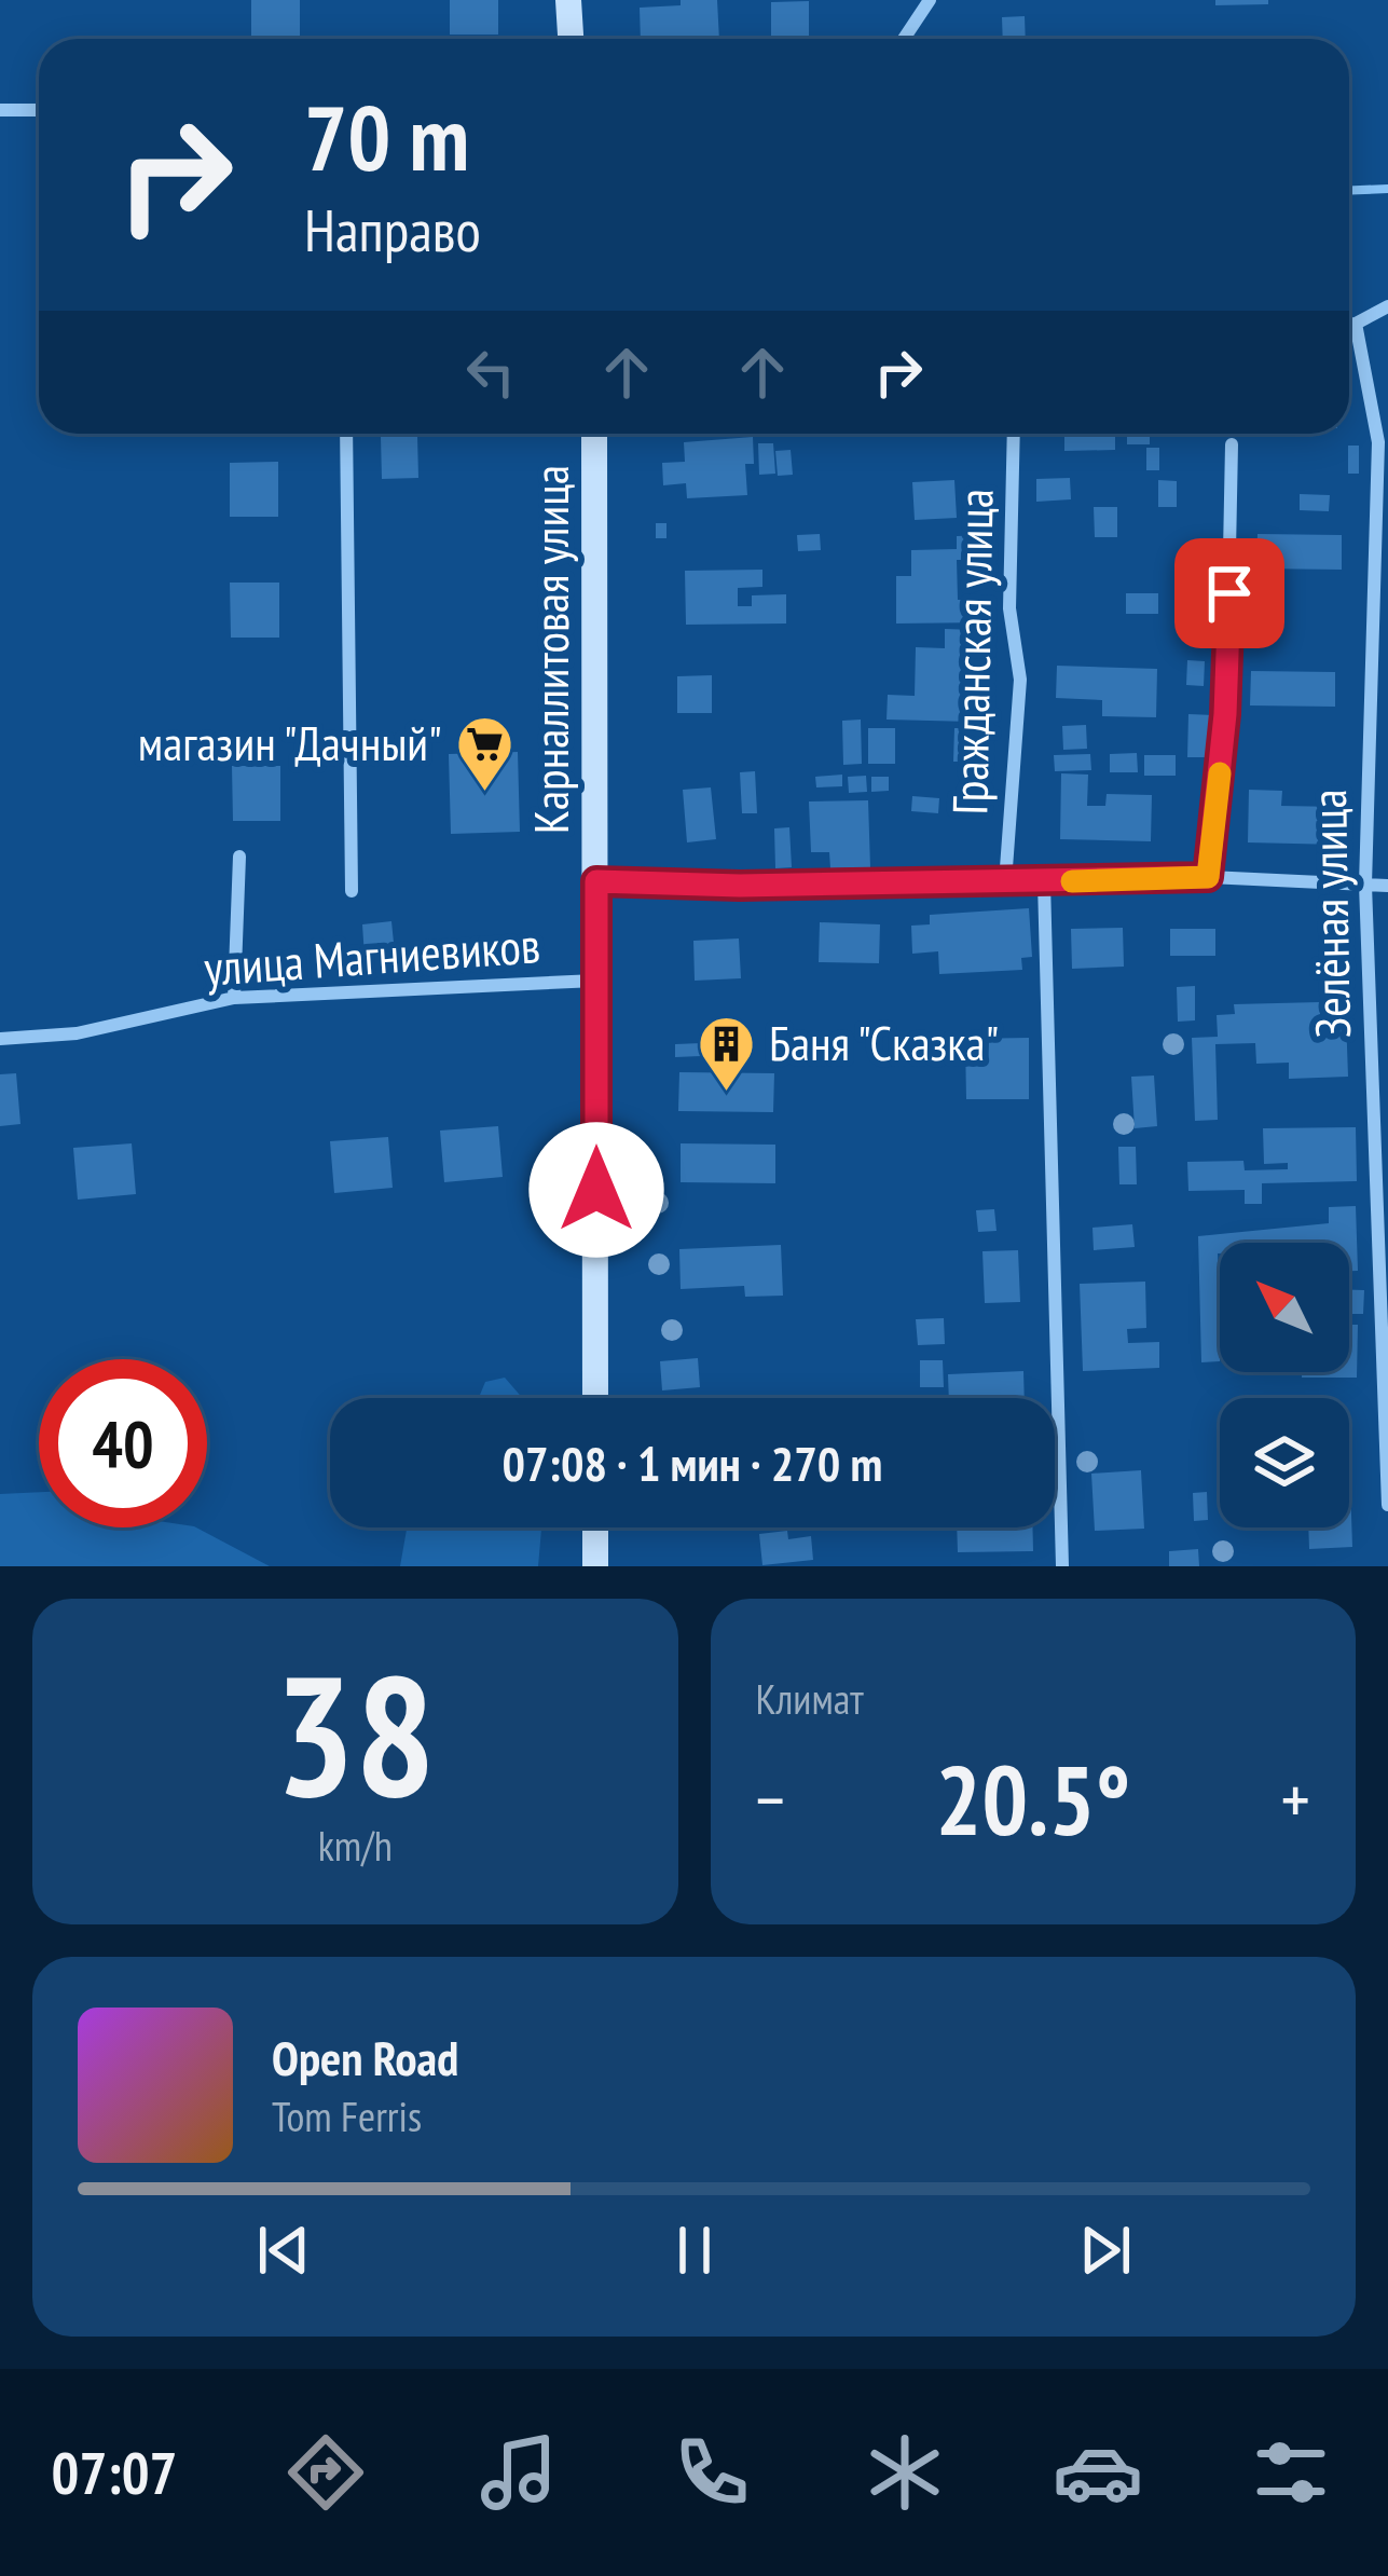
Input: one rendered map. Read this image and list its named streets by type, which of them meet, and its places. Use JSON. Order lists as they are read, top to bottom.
{
  "streets": {
    "street": [
      "Карналлитовая улица",
      "Гражданская улица",
      "Зелёная улица",
      "улица Магниевиков"
    ]
  },
  "crossings": [
    ["Карналлитовая улица", "улица Магниевиков"]
  ],
  "places": {
    "supermarket": ["магазин \"Дачный\""],
    "building": ["Баня \"Сказка\""]
  },
  "north": "top left",
  "page": {
    "turn": ["70 m", "Направо"],
    "limit": "40",
    "trip": "07:08 · 1 мин · 270 m",
    "tile": [
      ["38", "km/h"],
      "Климат"
    ],
    "heat": ["−", "20.5°", "+"],
    "song": ["Open Road", "Tom Ferris"],
    "tabs": "07:07"
  }
}
